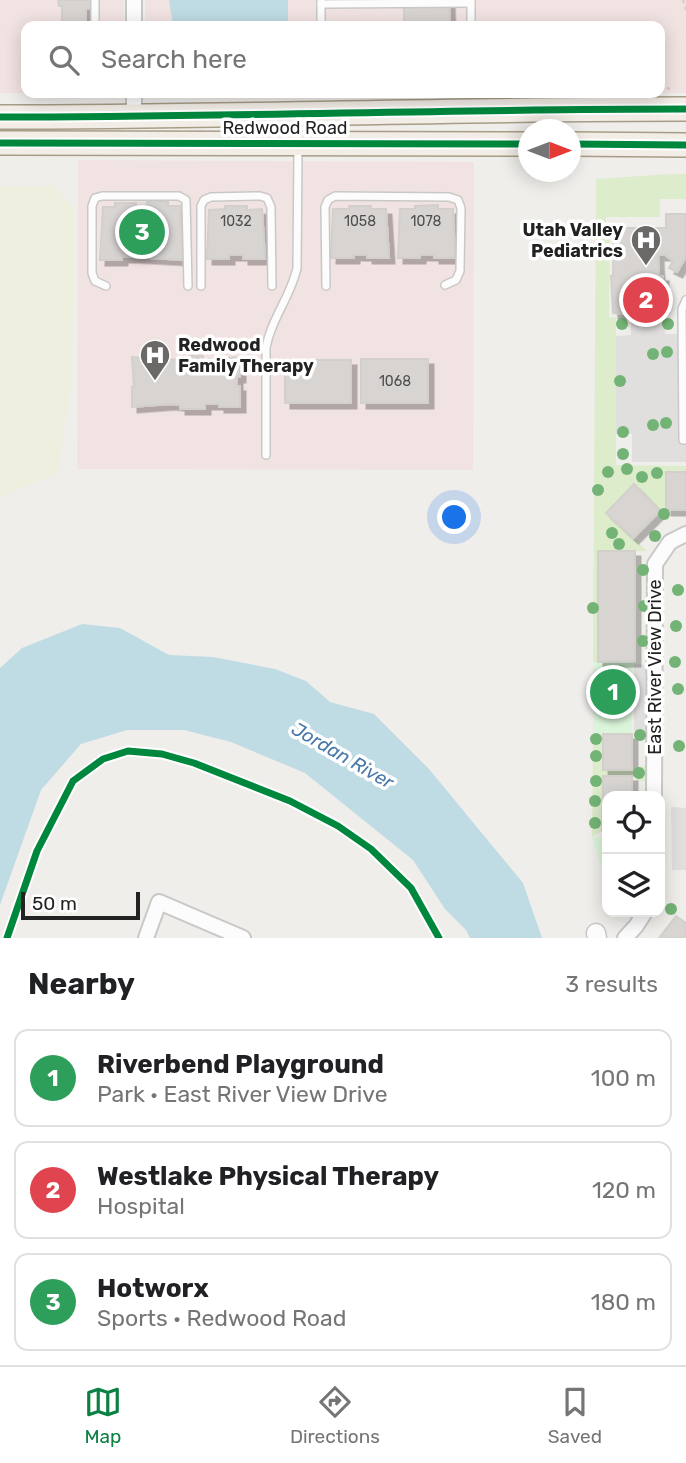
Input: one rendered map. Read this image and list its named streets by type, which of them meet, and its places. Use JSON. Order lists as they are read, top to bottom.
{
  "streets": {
    "main road": ["Redwood Road"],
    "street": ["East River View Drive"]
  },
  "water": ["Jordan River"],
  "places": {
    "hospital": ["Utah Valley Pediatrics", "Redwood Family Therapy"]
  },
  "house_numbers": [
    "1032",
    "1058",
    "1078",
    "1068"
  ],
  "scale_bar": "50 m",
  "north": "right",
  "page": {
    "search": "Search here",
    "pins": ["3", "2", "1"],
    "scale": "50 m",
    "heading": ["Nearby", "3 results"],
    "list": [
      {
        "mark": "1",
        "name": "Riverbend Playground",
        "note": "Park · East River View Drive",
        "value": "100 m"
      },
      {
        "mark": "2",
        "name": "Westlake Physical Therapy",
        "note": "Hospital",
        "value": "120 m"
      },
      {
        "mark": "3",
        "name": "Hotworx",
        "note": "Sports · Redwood Road",
        "value": "180 m"
      }
    ],
    "nav": ["Map", "Directions", "Saved"]
  }
}
